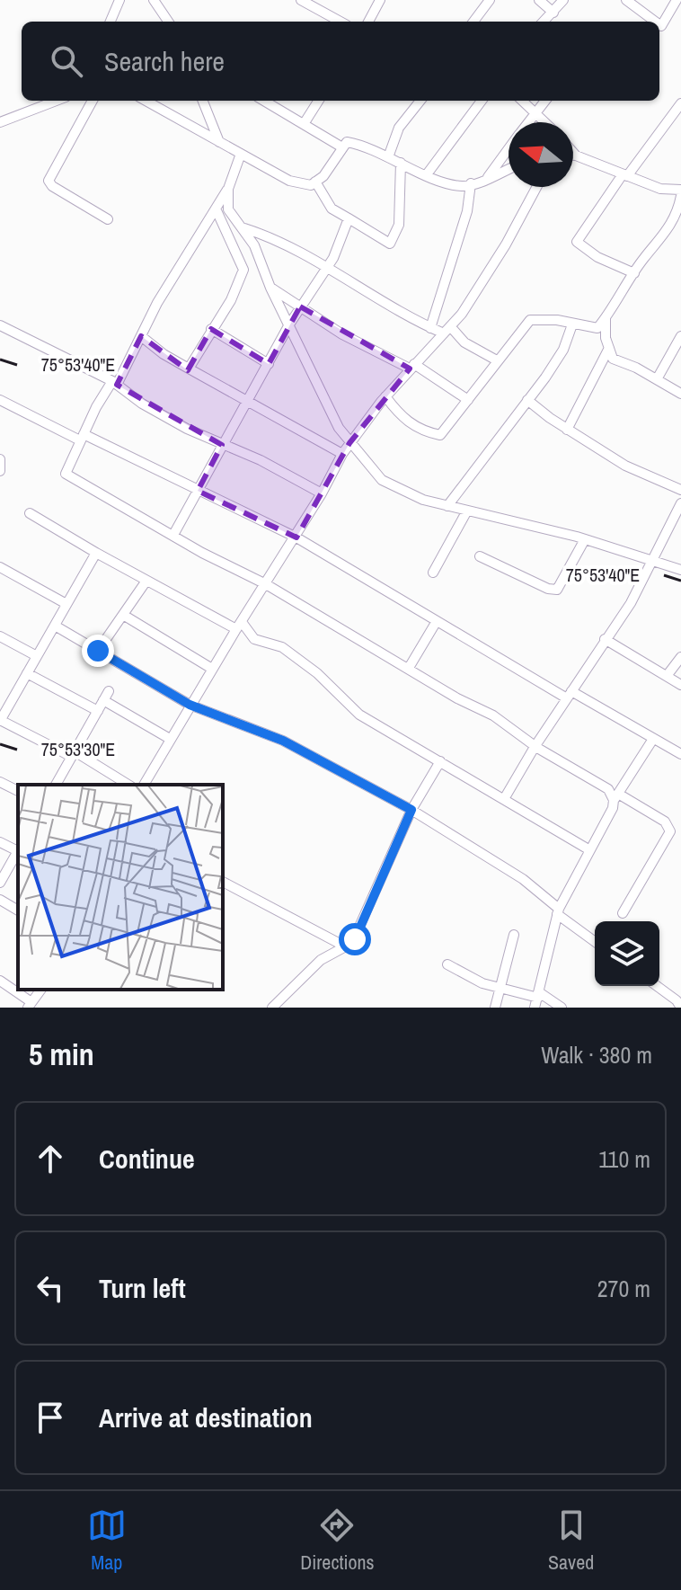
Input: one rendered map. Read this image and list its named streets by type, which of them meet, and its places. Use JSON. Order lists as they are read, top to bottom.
{
  "north": "left",
  "page": {
    "search": "Search here",
    "heading": ["5 min", "Walk · 380 m"],
    "list": [
      ["Continue", "110 m"],
      ["Turn left", "270 m"],
      "Arrive at destination"
    ],
    "nav": ["Map", "Directions", "Saved"]
  },
  "coordinates": ["75°53'40\"E", "75°53'30\"E"]
}
